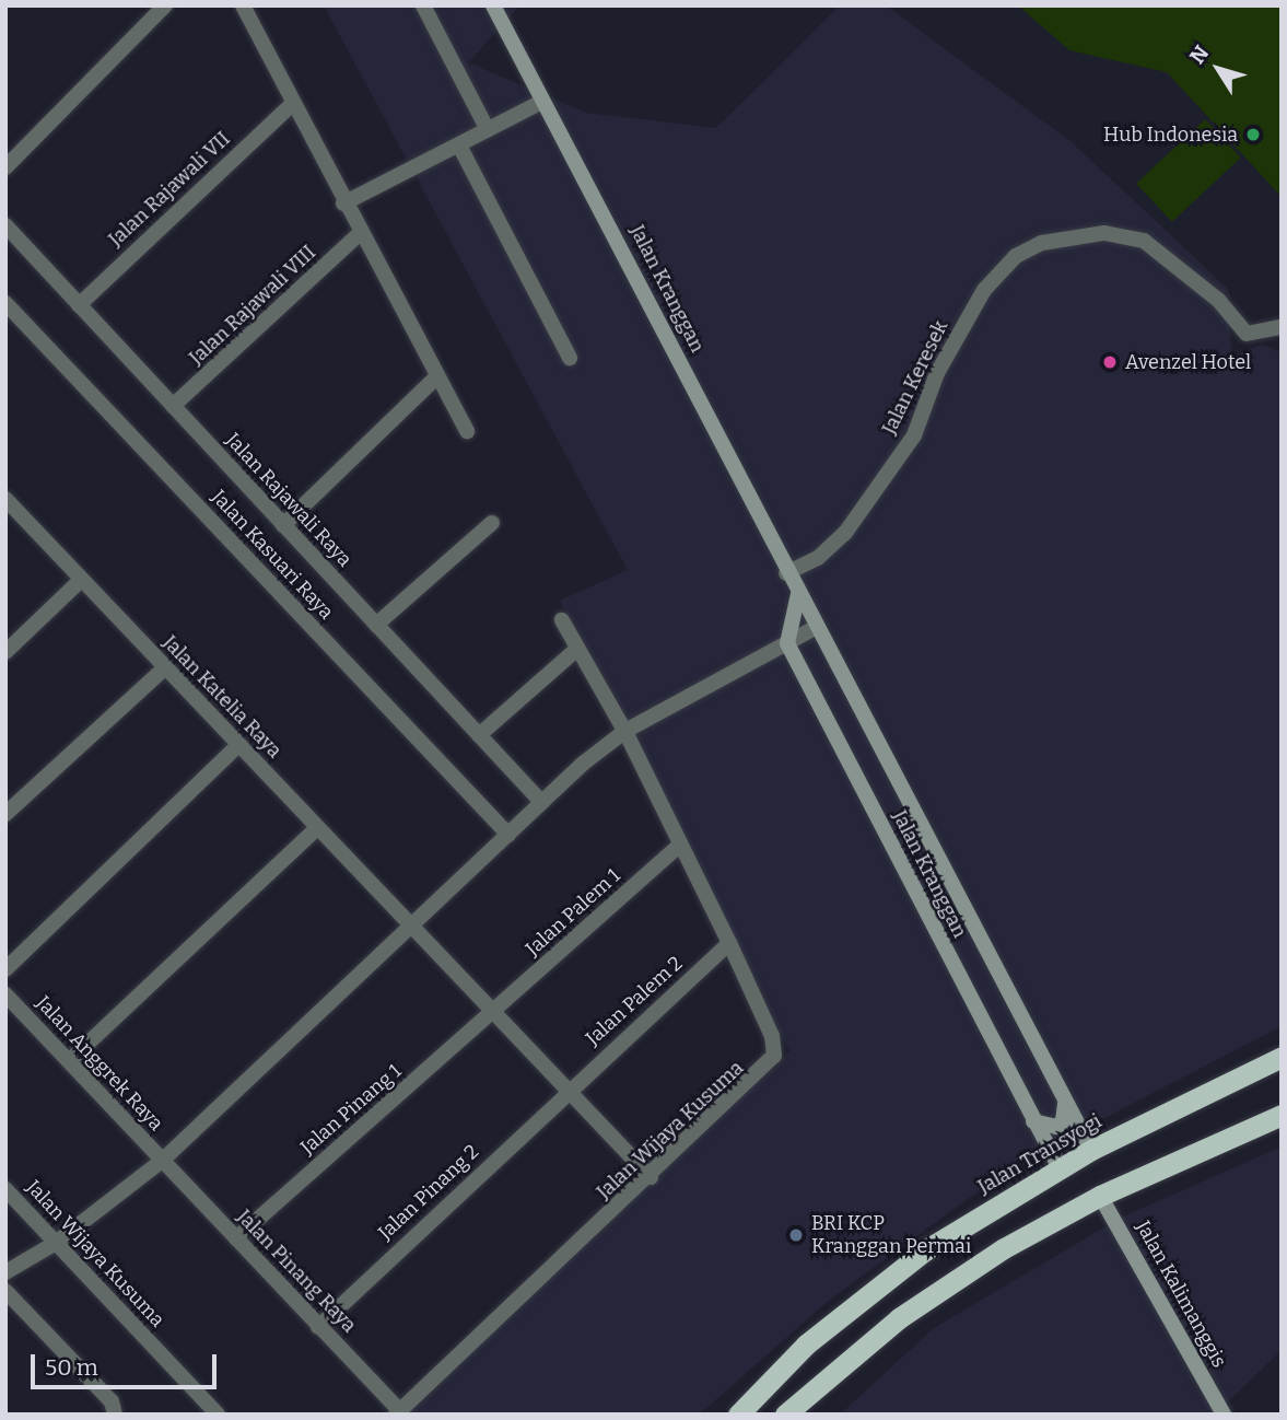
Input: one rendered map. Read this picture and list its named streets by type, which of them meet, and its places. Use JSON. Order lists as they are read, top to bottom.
{
  "streets": {
    "highway": ["Jalan Transyogi"],
    "main road": ["Jalan Kranggan", "Jalan Kalimanggis"],
    "street": [
      "Jalan Rajawali VII",
      "Jalan Rajawali VIII",
      "Jalan Keresek",
      "Jalan Rajawali Raya",
      "Jalan Kasuari Raya",
      "Jalan Katelia Raya",
      "Jalan Palem 1",
      "Jalan Palem 2",
      "Jalan Anggrek Raya",
      "Jalan Pinang 1",
      "Jalan Wijaya Kusuma",
      "Jalan Pinang 2",
      "Jalan Pinang Raya"
    ]
  },
  "crossings": [
    ["Jalan Rajawali VII", "Jalan Rajawali Raya"],
    ["Jalan Kranggan", "Jalan Keresek"],
    ["Jalan Kranggan", "Jalan Transyogi"],
    ["Jalan Rajawali VIII", "Jalan Rajawali Raya"],
    ["Jalan Katelia Raya", "Jalan Palem 1"],
    ["Jalan Katelia Raya", "Jalan Palem 2"],
    ["Jalan Katelia Raya", "Jalan Pinang 1"],
    ["Jalan Katelia Raya", "Jalan Wijaya Kusuma"],
    ["Jalan Katelia Raya", "Jalan Pinang 2"],
    ["Jalan Palem 1", "Jalan Pinang 1"],
    ["Jalan Palem 1", "Jalan Wijaya Kusuma"],
    ["Jalan Palem 2", "Jalan Wijaya Kusuma"],
    ["Jalan Palem 2", "Jalan Pinang 2"],
    ["Jalan Anggrek Raya", "Jalan Pinang Raya"],
    ["Jalan Pinang 1", "Jalan Pinang Raya"],
    ["Jalan Wijaya Kusuma", "Jalan Pinang Raya"],
    ["Jalan Pinang 2", "Jalan Pinang Raya"]
  ],
  "places": ["Hub Indonesia", "Avenzel Hotel", "BRI KCP Kranggan Permai"],
  "scale_bar": "50 m",
  "north": "top left"
}
